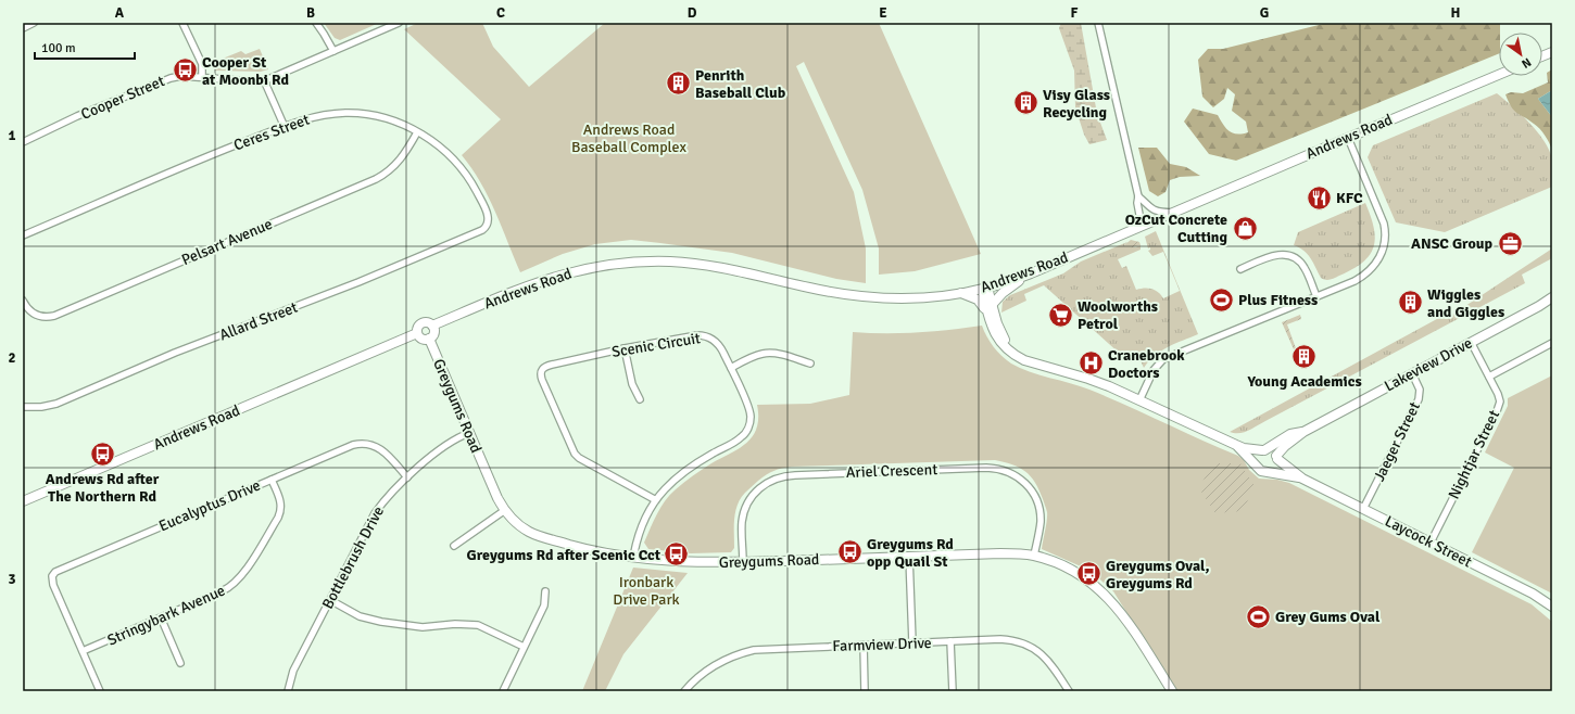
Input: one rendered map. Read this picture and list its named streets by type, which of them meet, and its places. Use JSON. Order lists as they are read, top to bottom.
{
  "streets": {
    "street": [
      "Cooper Street",
      "Ceres Street",
      "Andrews Road",
      "Pelsart Avenue",
      "Allard Street",
      "Scenic Circuit",
      "Lakeview Drive",
      "Greygums Road",
      "Jaeger Street",
      "Nightjar Street",
      "Ariel Crescent",
      "Eucalyptus Drive",
      "Laycock Street",
      "Bottlebrush Drive",
      "Stringybark Avenue",
      "Farmview Drive"
    ]
  },
  "crossings": [
    ["Ceres Street", "Pelsart Avenue"],
    ["Ceres Street", "Allard Street"],
    ["Andrews Road", "Greygums Road"],
    ["Scenic Circuit", "Greygums Road"],
    ["Lakeview Drive", "Jaeger Street"],
    ["Lakeview Drive", "Nightjar Street"],
    ["Lakeview Drive", "Laycock Street"],
    ["Greygums Road", "Ariel Crescent"],
    ["Greygums Road", "Bottlebrush Drive"],
    ["Jaeger Street", "Laycock Street"],
    ["Nightjar Street", "Laycock Street"],
    ["Eucalyptus Drive", "Stringybark Avenue"]
  ],
  "parks": ["Andrews Road Baseball Complex", "Ironbark Drive Park"],
  "places": {
    "bus stop": [
      "Cooper St at Moonbi Rd",
      "Andrews Rd after The Northern Rd",
      "Greygums Rd opp Quail St",
      "Greygums Rd after Scenic Cct",
      "Greygums Oval, Greygums Rd"
    ],
    "building": [
      "Penrith Baseball Club",
      "Visy Glass Recycling",
      "Wiggles and Giggles",
      "Young Academics"
    ],
    "restaurant": ["KFC"],
    "shop": ["OzCut Concrete Cutting"],
    "office": ["ANSC Group"],
    "sports": ["Plus Fitness", "Grey Gums Oval"],
    "supermarket": ["Woolworths Petrol"],
    "hospital": ["Cranebrook Doctors"]
  },
  "scale_bar": "100 m",
  "north": "bottom right",
  "grid": {
    "columns": [
      "A",
      "B",
      "C",
      "D",
      "E",
      "F",
      "G",
      "H"
    ],
    "rows": ["1", "2", "3"]
  }
}
